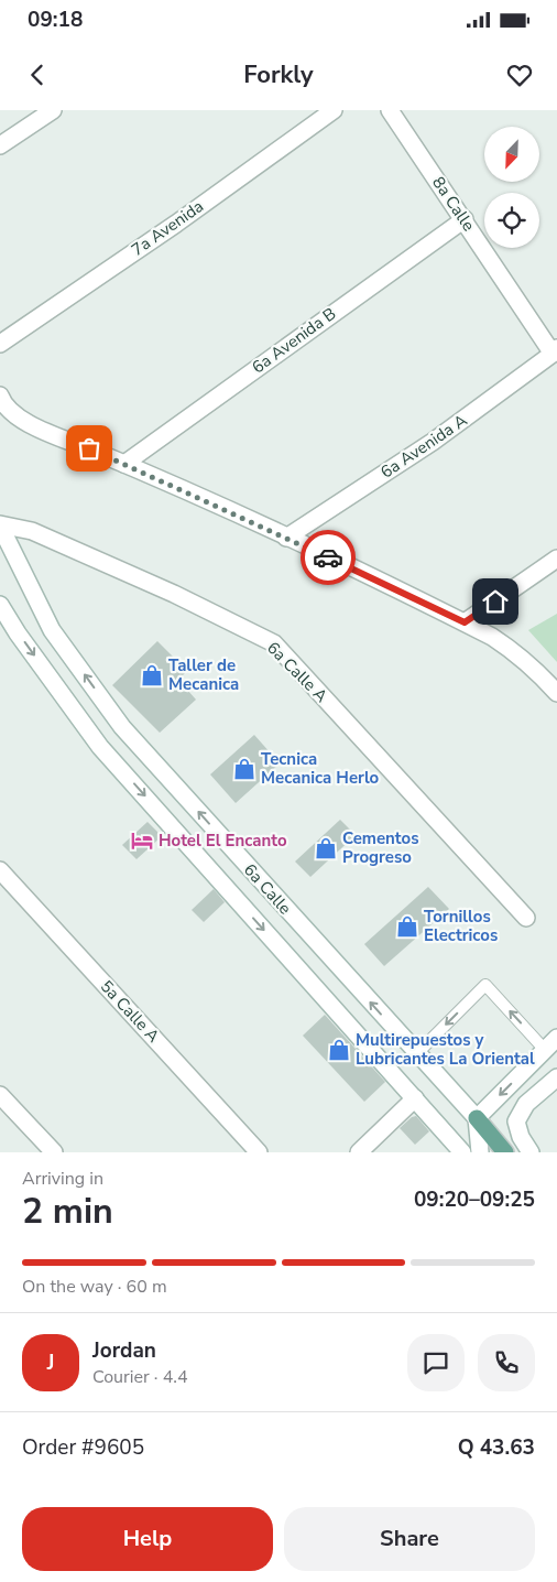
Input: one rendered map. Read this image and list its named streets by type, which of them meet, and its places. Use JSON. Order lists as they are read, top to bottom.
{
  "streets": {
    "main road": ["6a Calle"],
    "street": [
      "8a Calle",
      "7a Avenida",
      "6a Avenida B",
      "6a Avenida A",
      "6a Calle A",
      "5a Calle A"
    ]
  },
  "crossings": [
    ["8a Calle", "6a Avenida B"],
    ["8a Calle", "6a Avenida A"],
    ["6a Calle A", "6a Calle"]
  ],
  "places": {
    "shop": [
      "Taller de Mecanica",
      "Tecnica Mecanica Herlo",
      "Cementos Progreso",
      "Tornillos Electricos",
      "Multirepuestos y Lubricantes La Oriental"
    ],
    "hotel": ["Hotel El Encanto"]
  },
  "north": "bottom left",
  "page": {
    "status": "09:18",
    "header": "Forkly",
    "heading": ["2 min", "Arriving in", "09:20–09:25"],
    "panel": [
      "Jordan",
      "Courier · 4.4",
      "Order #9605",
      "Q 43.63"
    ],
    "bar": "On the way · 60 m",
    "round": "J",
    "buttons": ["Help", "Share"]
  }
}
